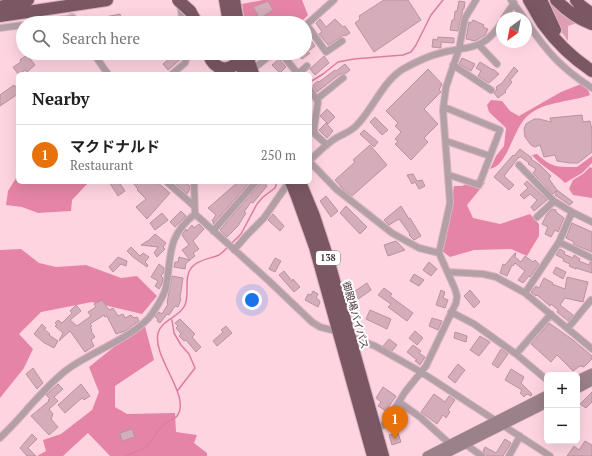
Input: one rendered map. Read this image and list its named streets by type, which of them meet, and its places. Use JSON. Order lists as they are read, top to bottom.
{
  "streets": {
    "highway": ["138", "御殿場バイパス"]
  },
  "north": "bottom left",
  "page": {
    "search": "Search here",
    "heading": "Nearby",
    "list": [
      {
        "mark": "1",
        "name": "マクドナルド",
        "note": "Restaurant",
        "value": "250 m"
      }
    ],
    "map_buttons": ["+", "−"],
    "pins": "1"
  }
}
